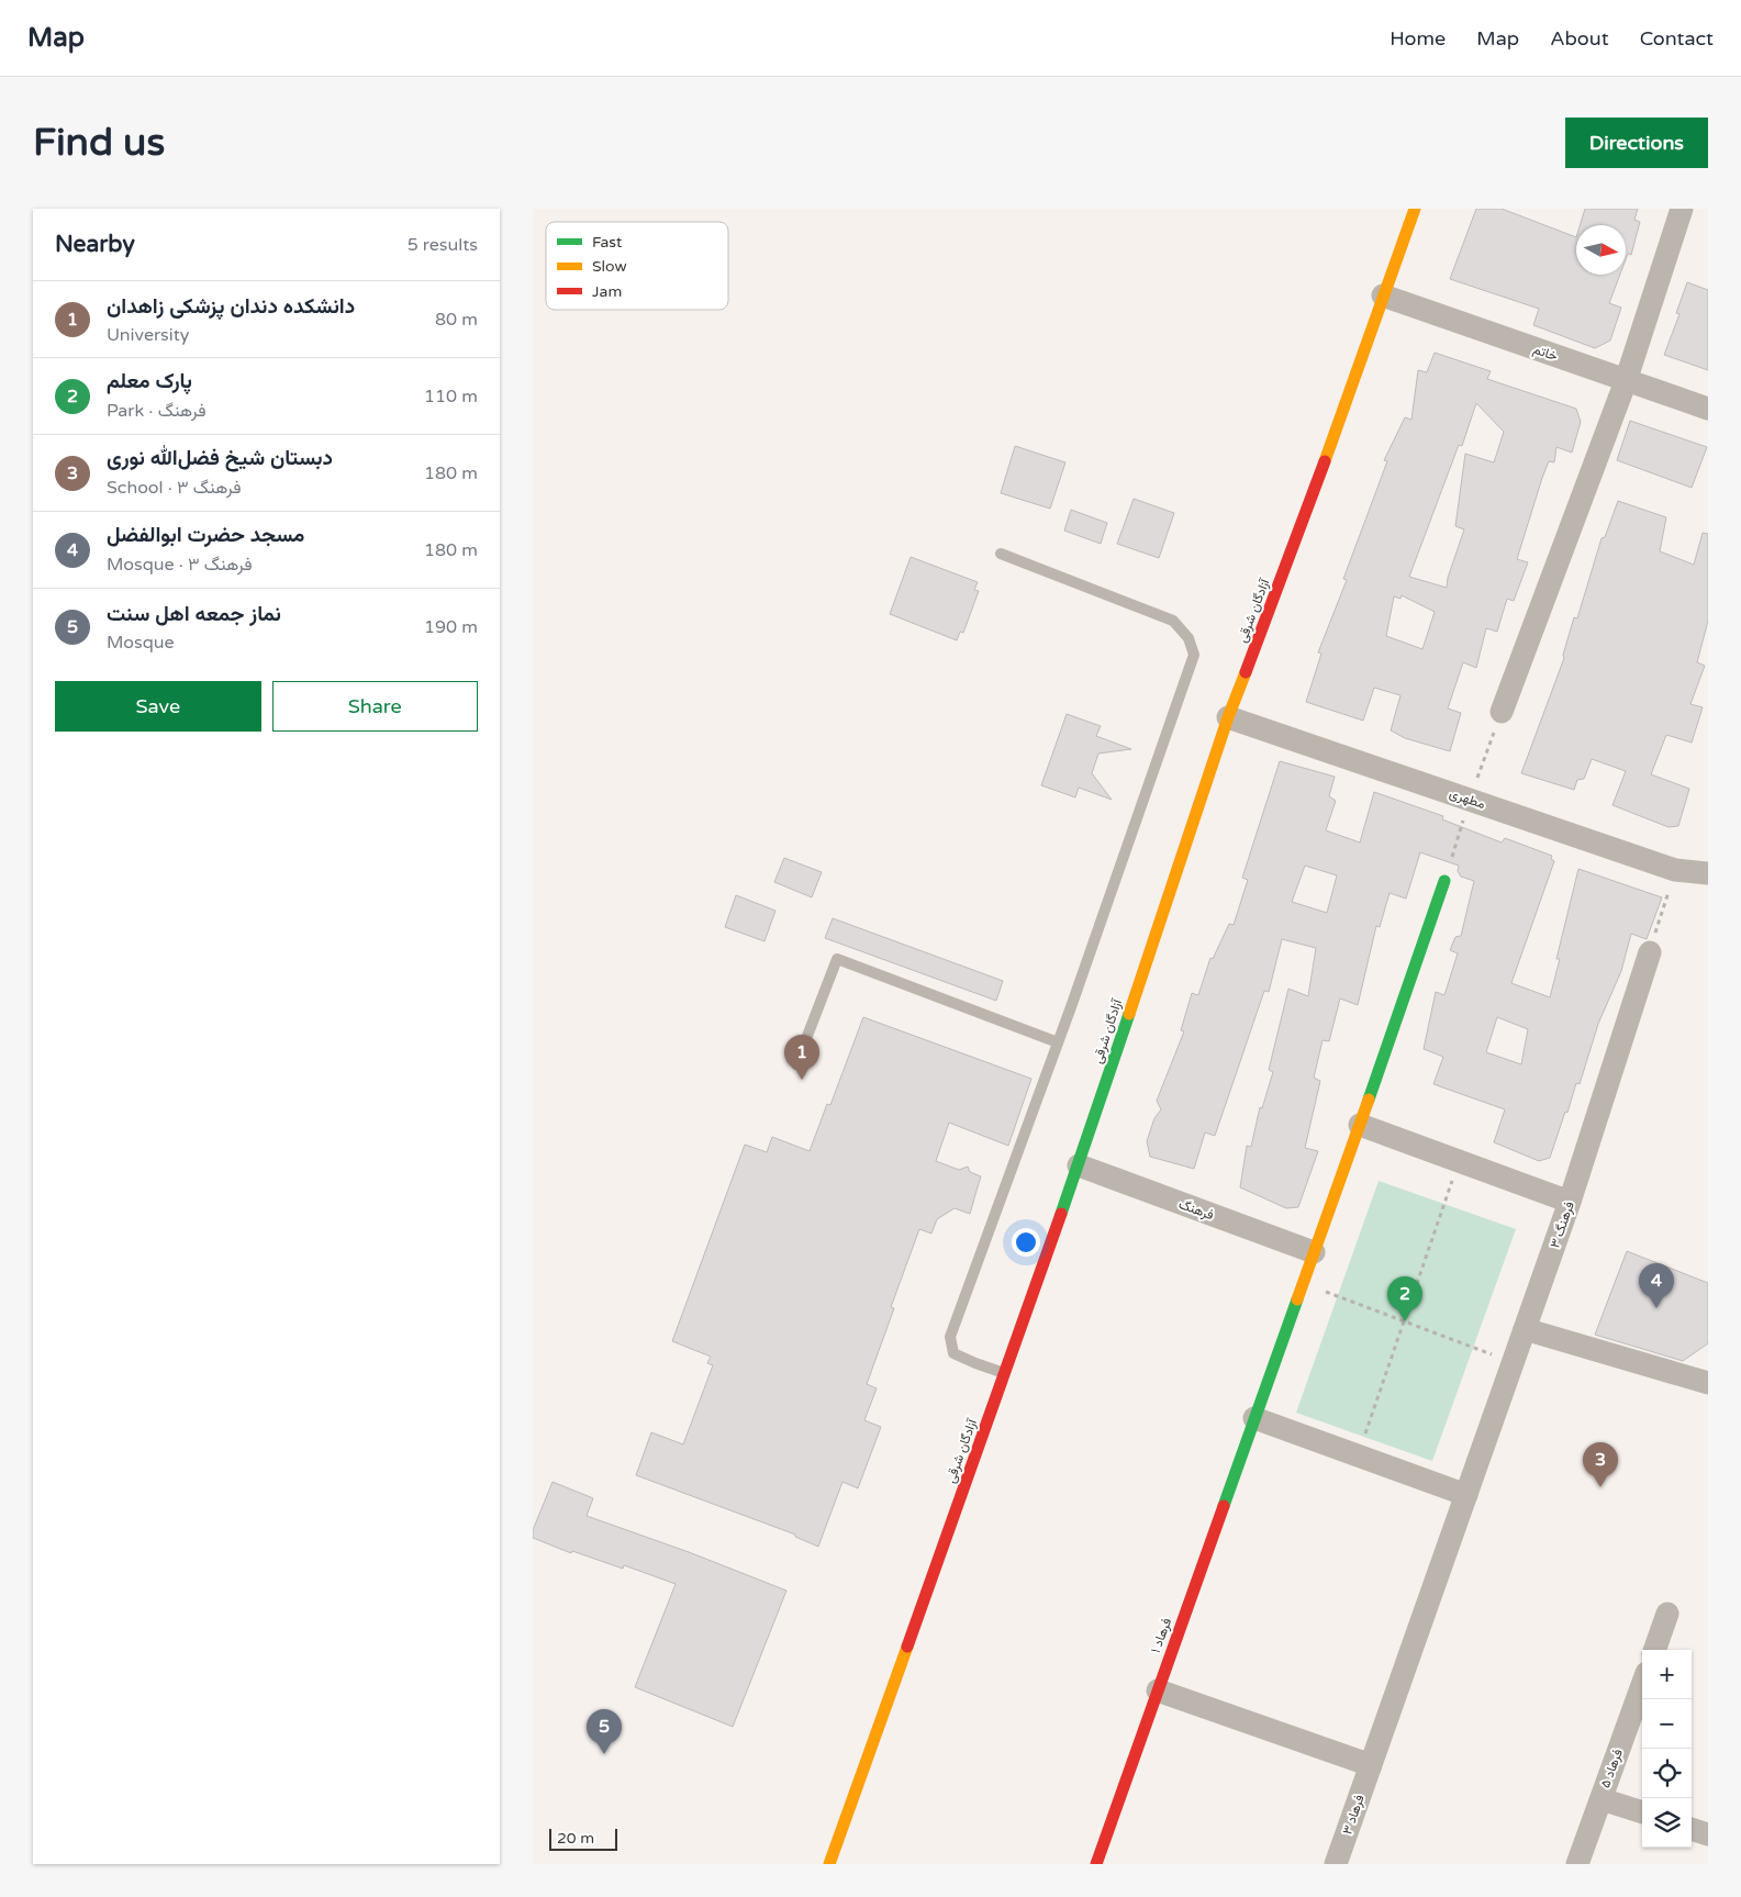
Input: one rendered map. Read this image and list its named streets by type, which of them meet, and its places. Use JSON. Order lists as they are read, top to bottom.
{
  "streets": {
    "main road": ["آزادگان شرقی", "فرهاد ۱"],
    "street": [
      "خاتم",
      "مطهری",
      "فرهنگ",
      "فرهنگ ۳",
      "فرهاد ۵",
      "فرهاد ۳"
    ]
  },
  "crossings": [
    ["خاتم", "آزادگان شرقی"],
    ["آزادگان شرقی", "مطهری"],
    ["آزادگان شرقی", "فرهنگ"],
    ["فرهنگ", "فرهاد ۱"],
    ["فرهنگ ۳", "فرهاد ۳"]
  ],
  "legend": ["Fast", "Slow", "Jam"],
  "scale_bar": "20 m",
  "north": "right",
  "page": {
    "header": "Map",
    "nav": [
      "Home",
      "Map",
      "About",
      "Contact"
    ],
    "buttons": [
      "Directions",
      ["Save", "Share"]
    ],
    "title": "Find us",
    "heading": ["Nearby", "5 results"],
    "list": [
      {
        "mark": "1",
        "name": "دانشکده دندان پزشکی زاهدان",
        "note": "University",
        "value": "80 m"
      },
      {
        "mark": "2",
        "name": "پارک معلم",
        "note": "Park · فرهنگ",
        "value": "110 m"
      },
      {
        "mark": "3",
        "name": "دبستان شیخ فضل‌الله نوری",
        "note": "School · فرهنگ ۳",
        "value": "180 m"
      },
      {
        "mark": "4",
        "name": "مسجد حضرت ابوالفضل",
        "note": "Mosque · فرهنگ ۳",
        "value": "180 m"
      },
      {
        "mark": "5",
        "name": "نماز جمعه اهل سنت",
        "note": "Mosque",
        "value": "190 m"
      }
    ],
    "pins": [
      "1",
      "4",
      "2",
      "3",
      "5"
    ],
    "map_buttons": ["+", "−"],
    "scale": "20 m"
  }
}
